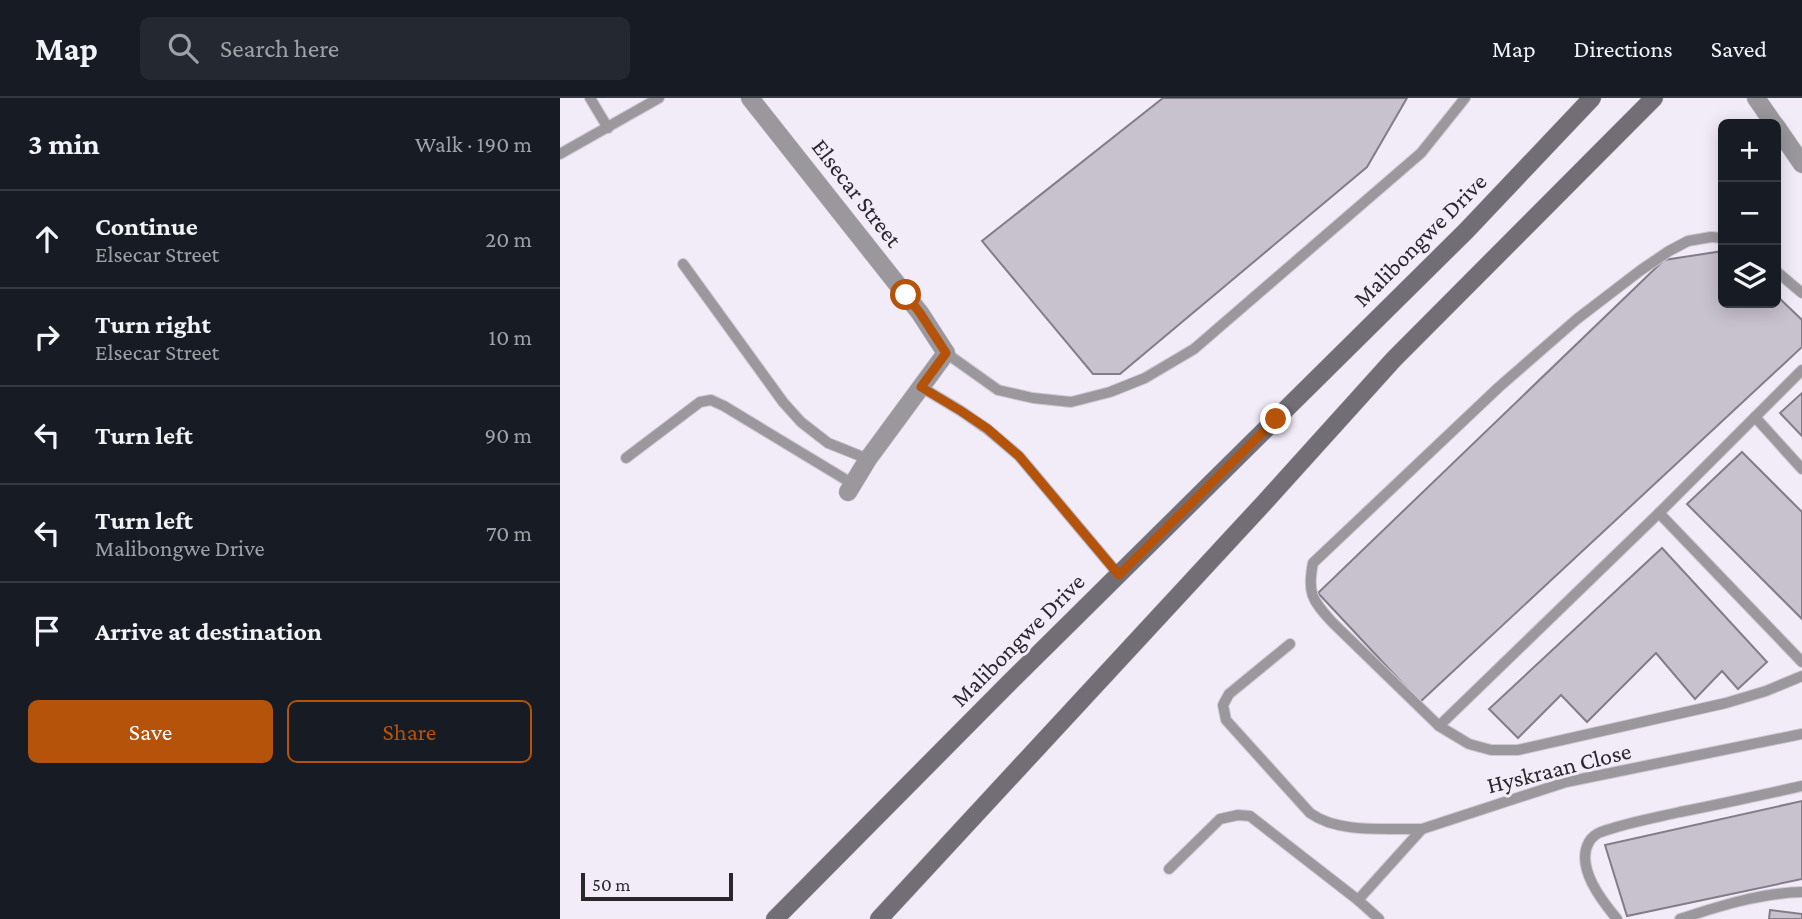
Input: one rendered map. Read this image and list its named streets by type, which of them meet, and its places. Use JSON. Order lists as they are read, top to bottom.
{
  "streets": {
    "main road": ["Malibongwe Drive"],
    "street": ["Elsecar Street"],
    "lane": ["Hyskraan Close"]
  },
  "scale_bar": "50 m",
  "page": {
    "header": "Map",
    "search": "Search here",
    "nav": ["Map", "Directions", "Saved"],
    "heading": ["3 min", "Walk · 190 m"],
    "map_buttons": ["+", "−"],
    "list": [
      ["Continue", "Elsecar Street", "20 m"],
      ["Turn right", "Elsecar Street", "10 m"],
      ["Turn left", "90 m"],
      ["Turn left", "Malibongwe Drive", "70 m"],
      "Arrive at destination"
    ],
    "buttons": ["Save", "Share"],
    "scale": "50 m"
  }
}
